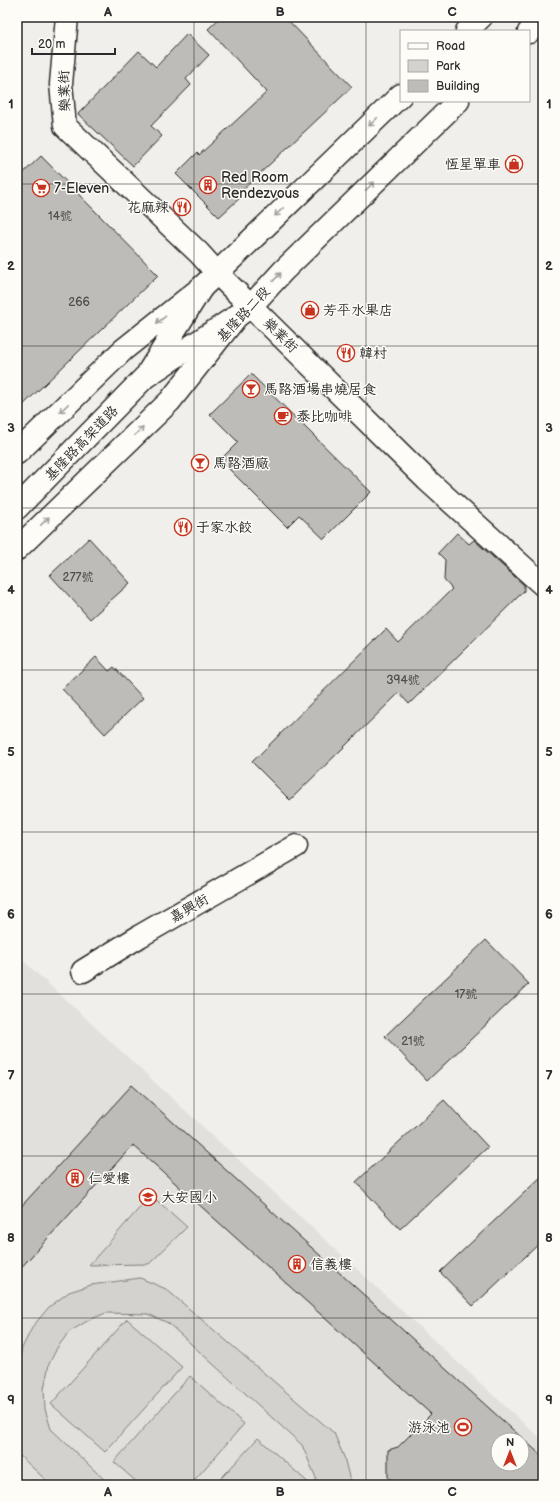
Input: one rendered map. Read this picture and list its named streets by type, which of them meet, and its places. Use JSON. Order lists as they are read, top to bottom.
{
  "streets": {
    "main road": [
      "樂業街",
      "基隆路二段",
      "基隆路高架道路",
      "嘉興街"
    ]
  },
  "crossings": [
    ["樂業街", "基隆路二段"],
    ["樂業街", "基隆路高架道路"],
    ["基隆路二段", "基隆路高架道路"]
  ],
  "places": {
    "shop": ["恆星單車", "芳平水果店"],
    "building": ["Red Room Rendezvous", "仁愛樓", "信義樓"],
    "supermarket": ["7-Eleven"],
    "restaurant": ["花麻辣", "韓村", "于家水餃"],
    "bar": ["馬路酒場串燒居食", "馬路酒廠"],
    "cafe": ["泰比咖啡"],
    "school or university": ["大安國小"],
    "sports": ["游泳池"]
  },
  "house_numbers": [
    "14號",
    "266",
    "277號",
    "394號",
    "17號",
    "21號"
  ],
  "legend": ["Road", "Park", "Building"],
  "scale_bar": "20 m",
  "north": "top",
  "grid": {
    "columns": ["A", "B", "C"],
    "rows": [
      "1",
      "2",
      "3",
      "4",
      "5",
      "6",
      "7",
      "8",
      "9"
    ]
  }
}
